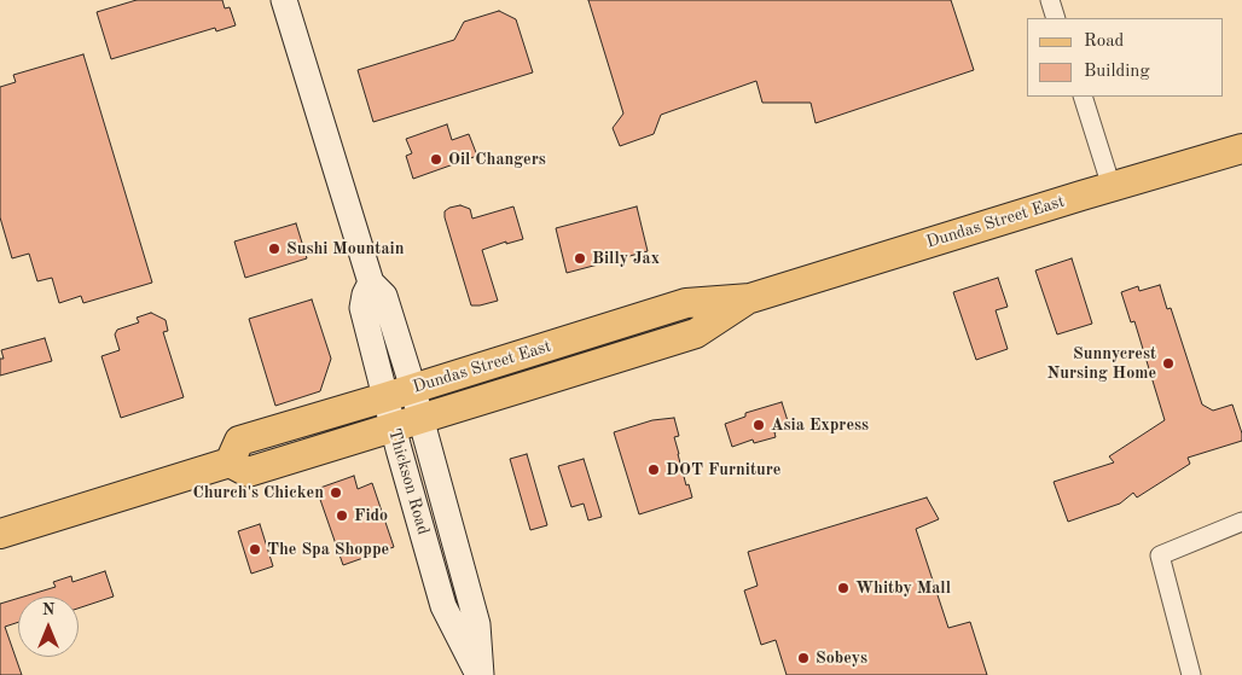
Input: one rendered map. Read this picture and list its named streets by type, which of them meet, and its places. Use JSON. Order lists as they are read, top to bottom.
{
  "streets": {
    "main road": ["Dundas Street East", "Thickson Road"]
  },
  "crossings": [
    ["Dundas Street East", "Thickson Road"]
  ],
  "places": [
    "Oil Changers",
    "Sushi Mountain",
    "Billy Jax",
    "Sunnycrest Nursing Home",
    "Asia Express",
    "DOT Furniture",
    "Church's Chicken",
    "Fido",
    "The Spa Shoppe",
    "Whitby Mall",
    "Sobeys"
  ],
  "legend": ["Road", "Building"],
  "north": "top"
}
